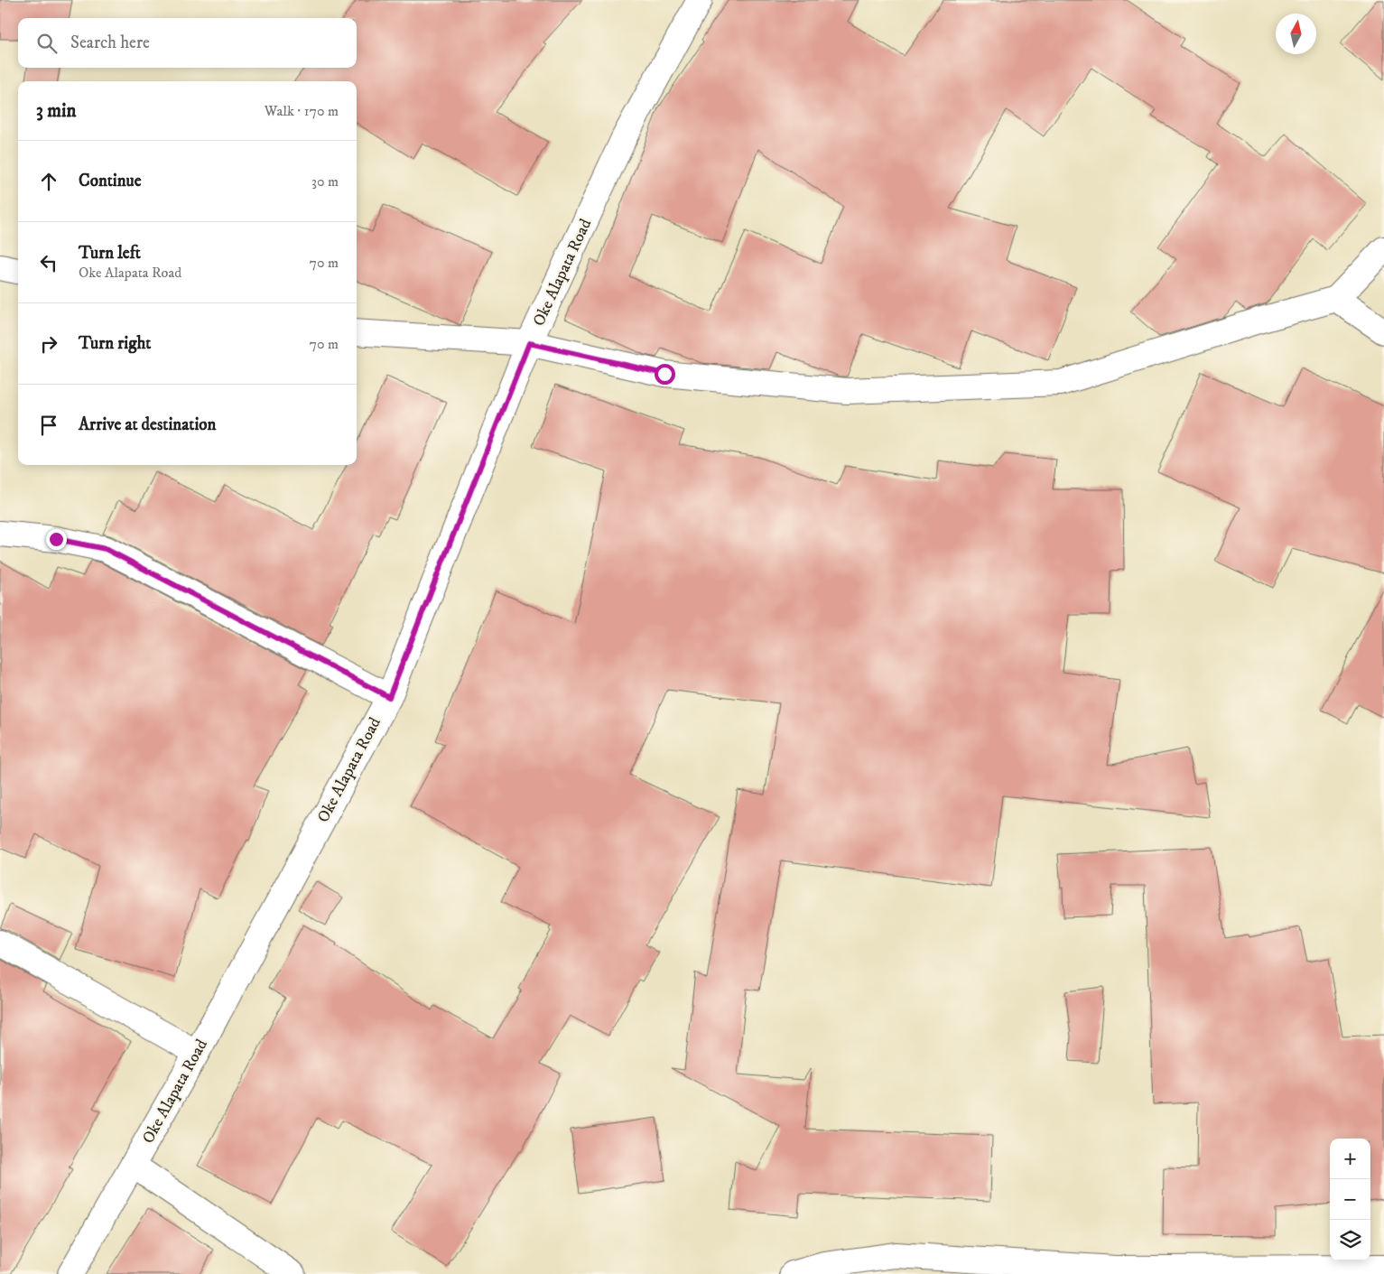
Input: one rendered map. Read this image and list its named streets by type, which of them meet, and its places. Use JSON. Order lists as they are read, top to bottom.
{
  "streets": {
    "street": ["Oke Alapata Road"]
  },
  "north": "top",
  "page": {
    "search": "Search here",
    "heading": ["3 min", "Walk · 170 m"],
    "list": [
      ["Continue", "30 m"],
      ["Turn left", "Oke Alapata Road", "70 m"],
      ["Turn right", "70 m"],
      "Arrive at destination"
    ],
    "map_buttons": ["+", "−"]
  }
}
